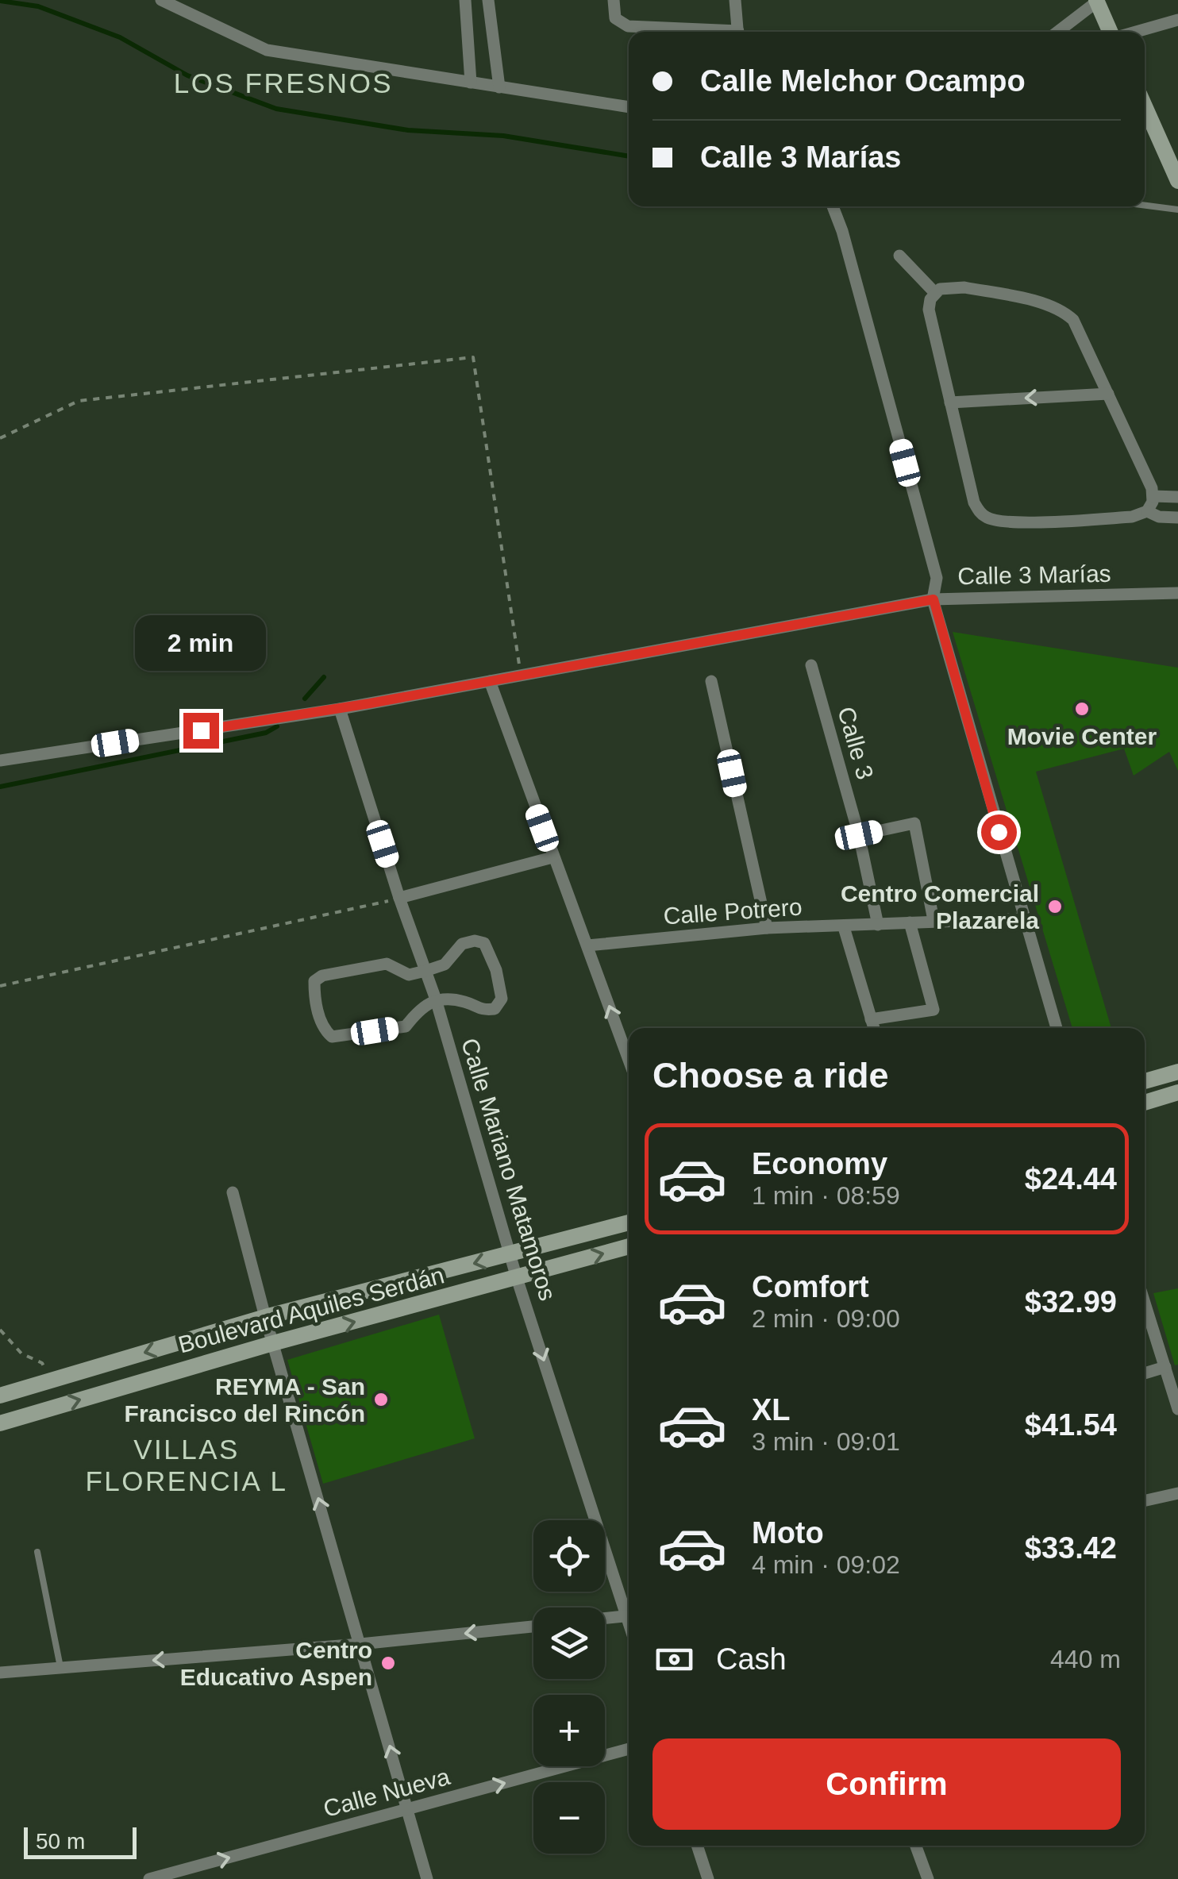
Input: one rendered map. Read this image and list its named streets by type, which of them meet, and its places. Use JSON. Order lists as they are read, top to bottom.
{
  "streets": {
    "street": [
      "Calle 3 Marías",
      "Calle 3",
      "Calle Potrero",
      "Calle Mariano Matamoros",
      "Boulevard Aquiles Serdán",
      "Calle Nueva"
    ]
  },
  "crossings": [
    ["Calle 3 Marías", "Calle Mariano Matamoros"],
    ["Calle 3", "Calle Potrero"],
    ["Calle Mariano Matamoros", "Boulevard Aquiles Serdán"]
  ],
  "one_way": ["Calle Mariano Matamoros", "Calle Nueva"],
  "districts": ["LOS FRESNOS", "VILLAS FLORENCIA L"],
  "places": [
    "Movie Center",
    "Centro Comercial Plazarela",
    "REYMA - San Francisco del Rincón",
    "Centro Educativo Aspen"
  ],
  "scale_bar": "50 m",
  "page": {
    "banner": ["Calle Melchor Ocampo", "Calle 3 Marías"],
    "bubble": "2 min",
    "heading": "Choose a ride",
    "list": [
      {
        "name": "Economy",
        "note": "1 min · 08:59",
        "value": "$24.44"
      },
      {
        "name": "Comfort",
        "note": "2 min · 09:00",
        "value": "$32.99"
      },
      {
        "name": "XL",
        "note": "3 min · 09:01",
        "value": "$41.54"
      },
      {
        "name": "Moto",
        "note": "4 min · 09:02",
        "value": "$33.42"
      }
    ],
    "map_buttons": ["+", "−"],
    "pay": ["Cash", "440 m"],
    "buttons": "Confirm",
    "scale": "50 m"
  }
}
